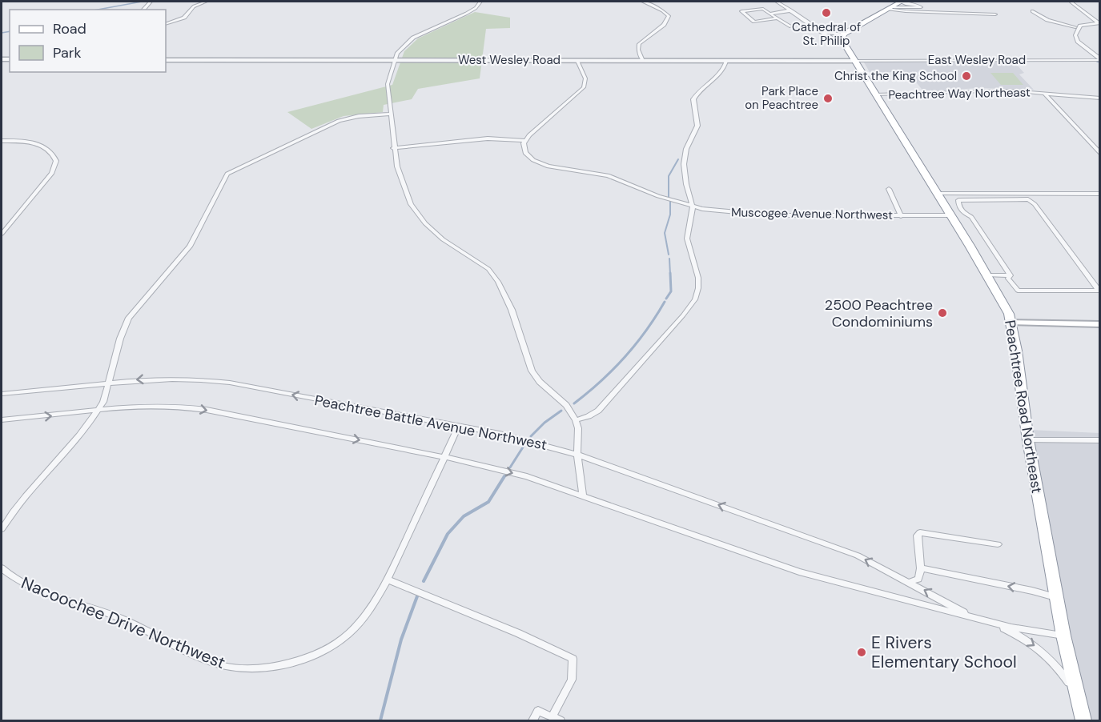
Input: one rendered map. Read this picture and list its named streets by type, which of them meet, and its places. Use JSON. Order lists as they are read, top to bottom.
{
  "streets": {
    "highway": ["Peachtree Road Northeast"],
    "street": [
      "West Wesley Road",
      "East Wesley Road",
      "Peachtree Way Northeast",
      "Muscogee Avenue Northwest",
      "Peachtree Battle Avenue Northwest",
      "Nacoochee Drive Northwest"
    ]
  },
  "crossings": [
    ["West Wesley Road", "East Wesley Road"],
    ["West Wesley Road", "Peachtree Road Northeast"],
    ["East Wesley Road", "Peachtree Road Northeast"],
    ["Peachtree Way Northeast", "Peachtree Road Northeast"],
    ["Muscogee Avenue Northwest", "Peachtree Road Northeast"],
    ["Peachtree Road Northeast", "Peachtree Battle Avenue Northwest"],
    ["Peachtree Battle Avenue Northwest", "Nacoochee Drive Northwest"]
  ],
  "places": [
    "Cathedral of St. Philip",
    "Christ the King School",
    "Park Place on Peachtree",
    "2500 Peachtree Condominiums",
    "E Rivers Elementary School"
  ],
  "legend": ["Road", "Park"]
}
